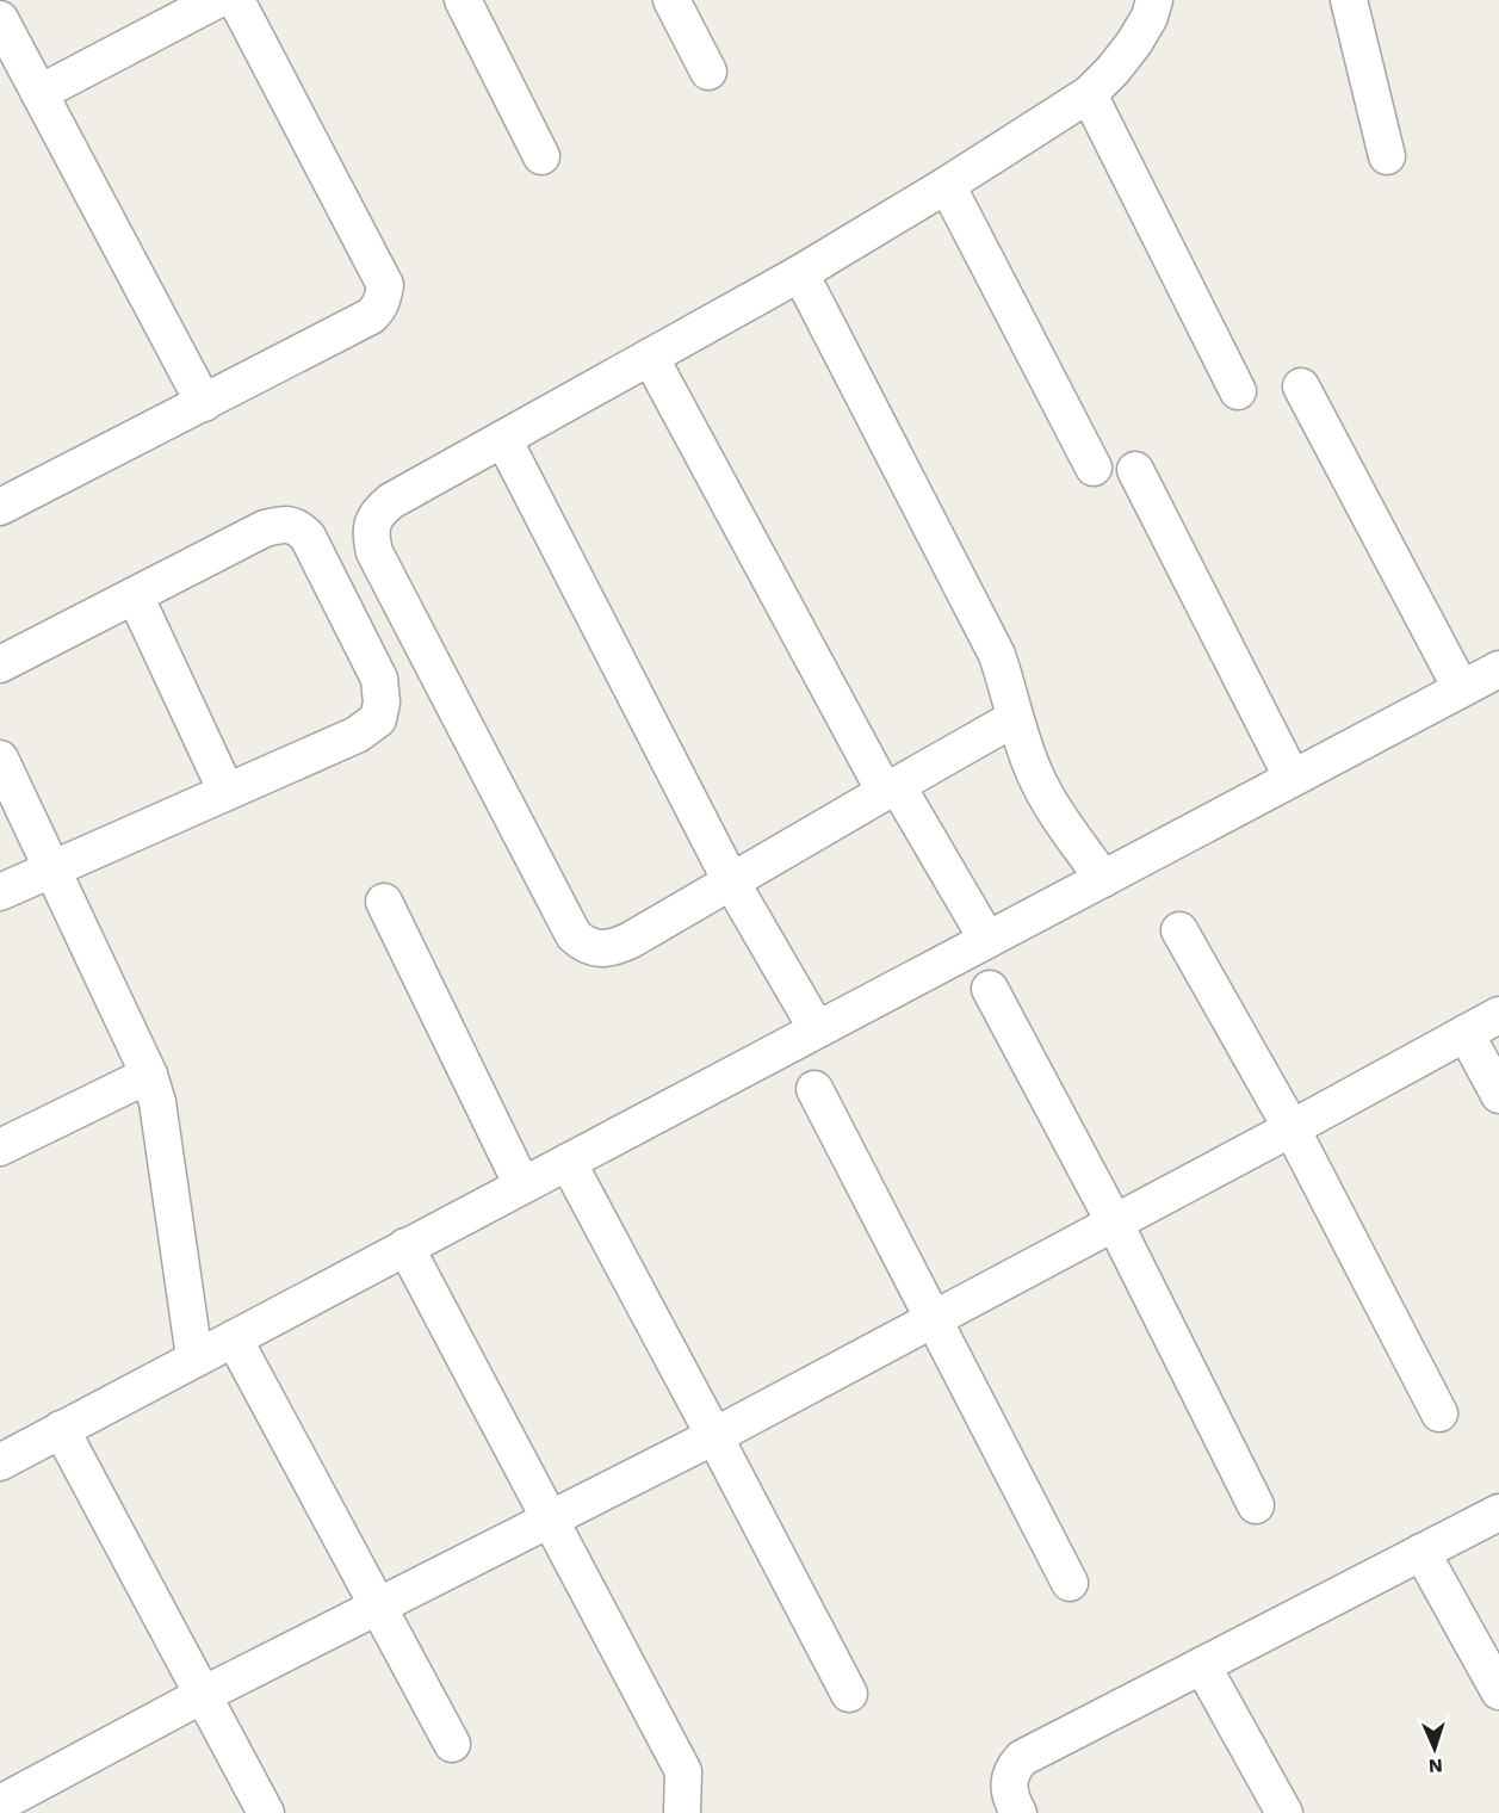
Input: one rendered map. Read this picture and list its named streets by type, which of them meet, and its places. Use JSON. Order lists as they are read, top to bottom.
{
  "north": "bottom"
}
